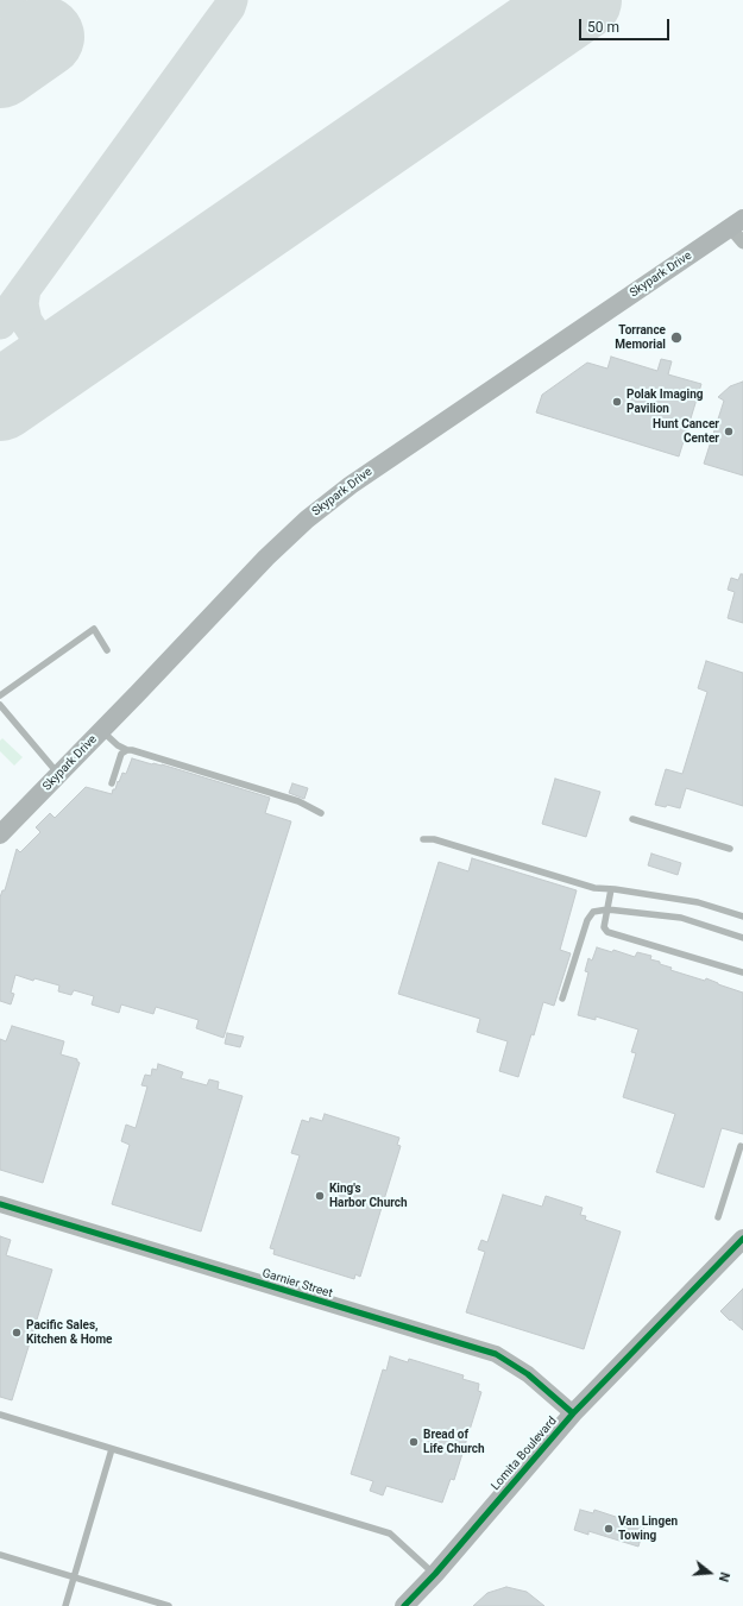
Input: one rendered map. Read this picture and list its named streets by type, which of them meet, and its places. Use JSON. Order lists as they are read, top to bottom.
{
  "streets": {
    "main road": ["Skypark Drive", "Lomita Boulevard"],
    "street": ["Garnier Street"]
  },
  "crossings": [
    ["Garnier Street", "Lomita Boulevard"]
  ],
  "places": [
    "Torrance Memorial",
    "Polak Imaging Pavilion",
    "Hunt Cancer Center",
    "King's Harbor Church",
    "Pacific Sales, Kitchen & Home",
    "Bread of Life Church",
    "Van Lingen Towing"
  ],
  "scale_bar": "50 m",
  "north": "right"
}
